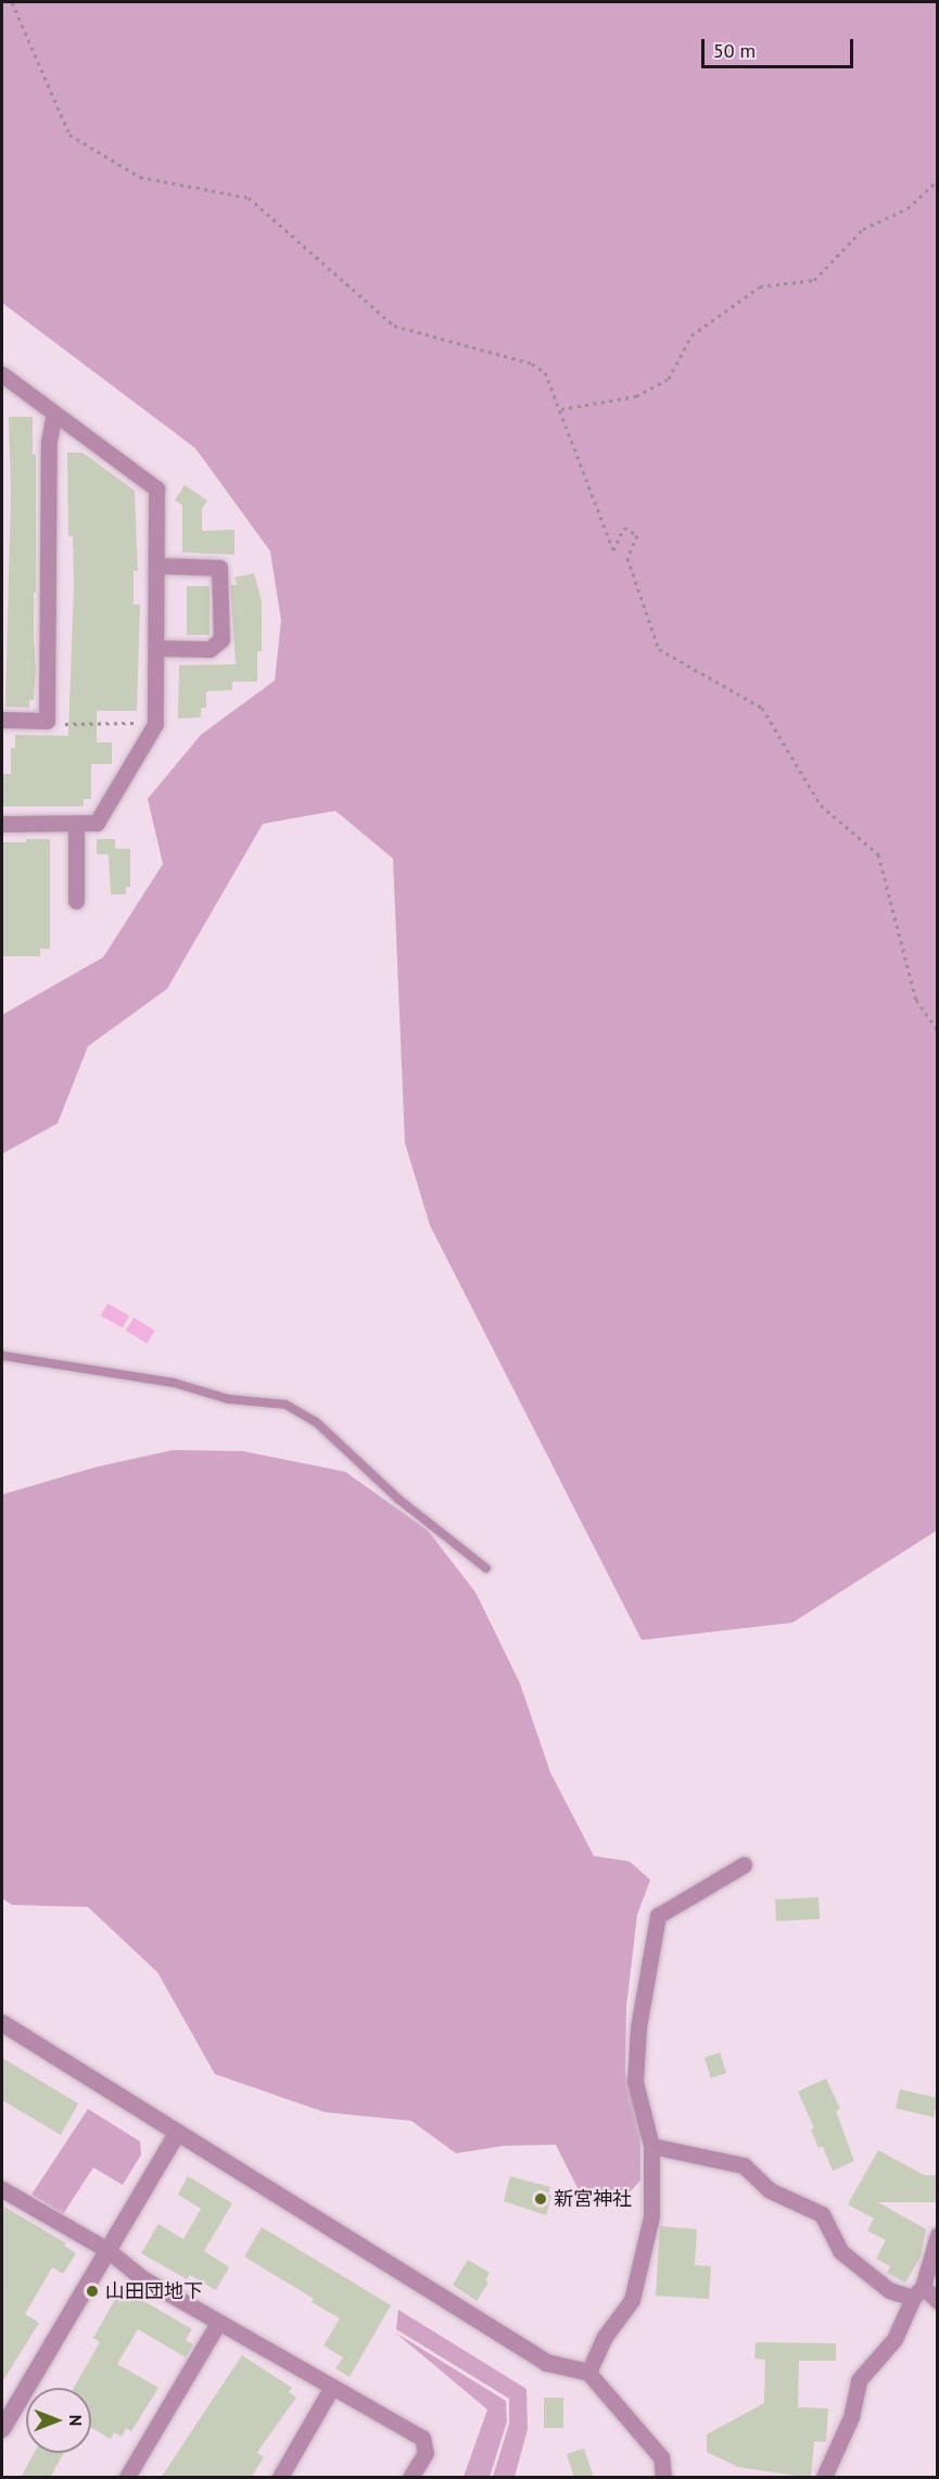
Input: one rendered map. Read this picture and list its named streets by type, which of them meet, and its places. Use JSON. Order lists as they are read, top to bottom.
{
  "places": ["新宮神社", "山田団地下"],
  "scale_bar": "50 m",
  "north": "right"
}
